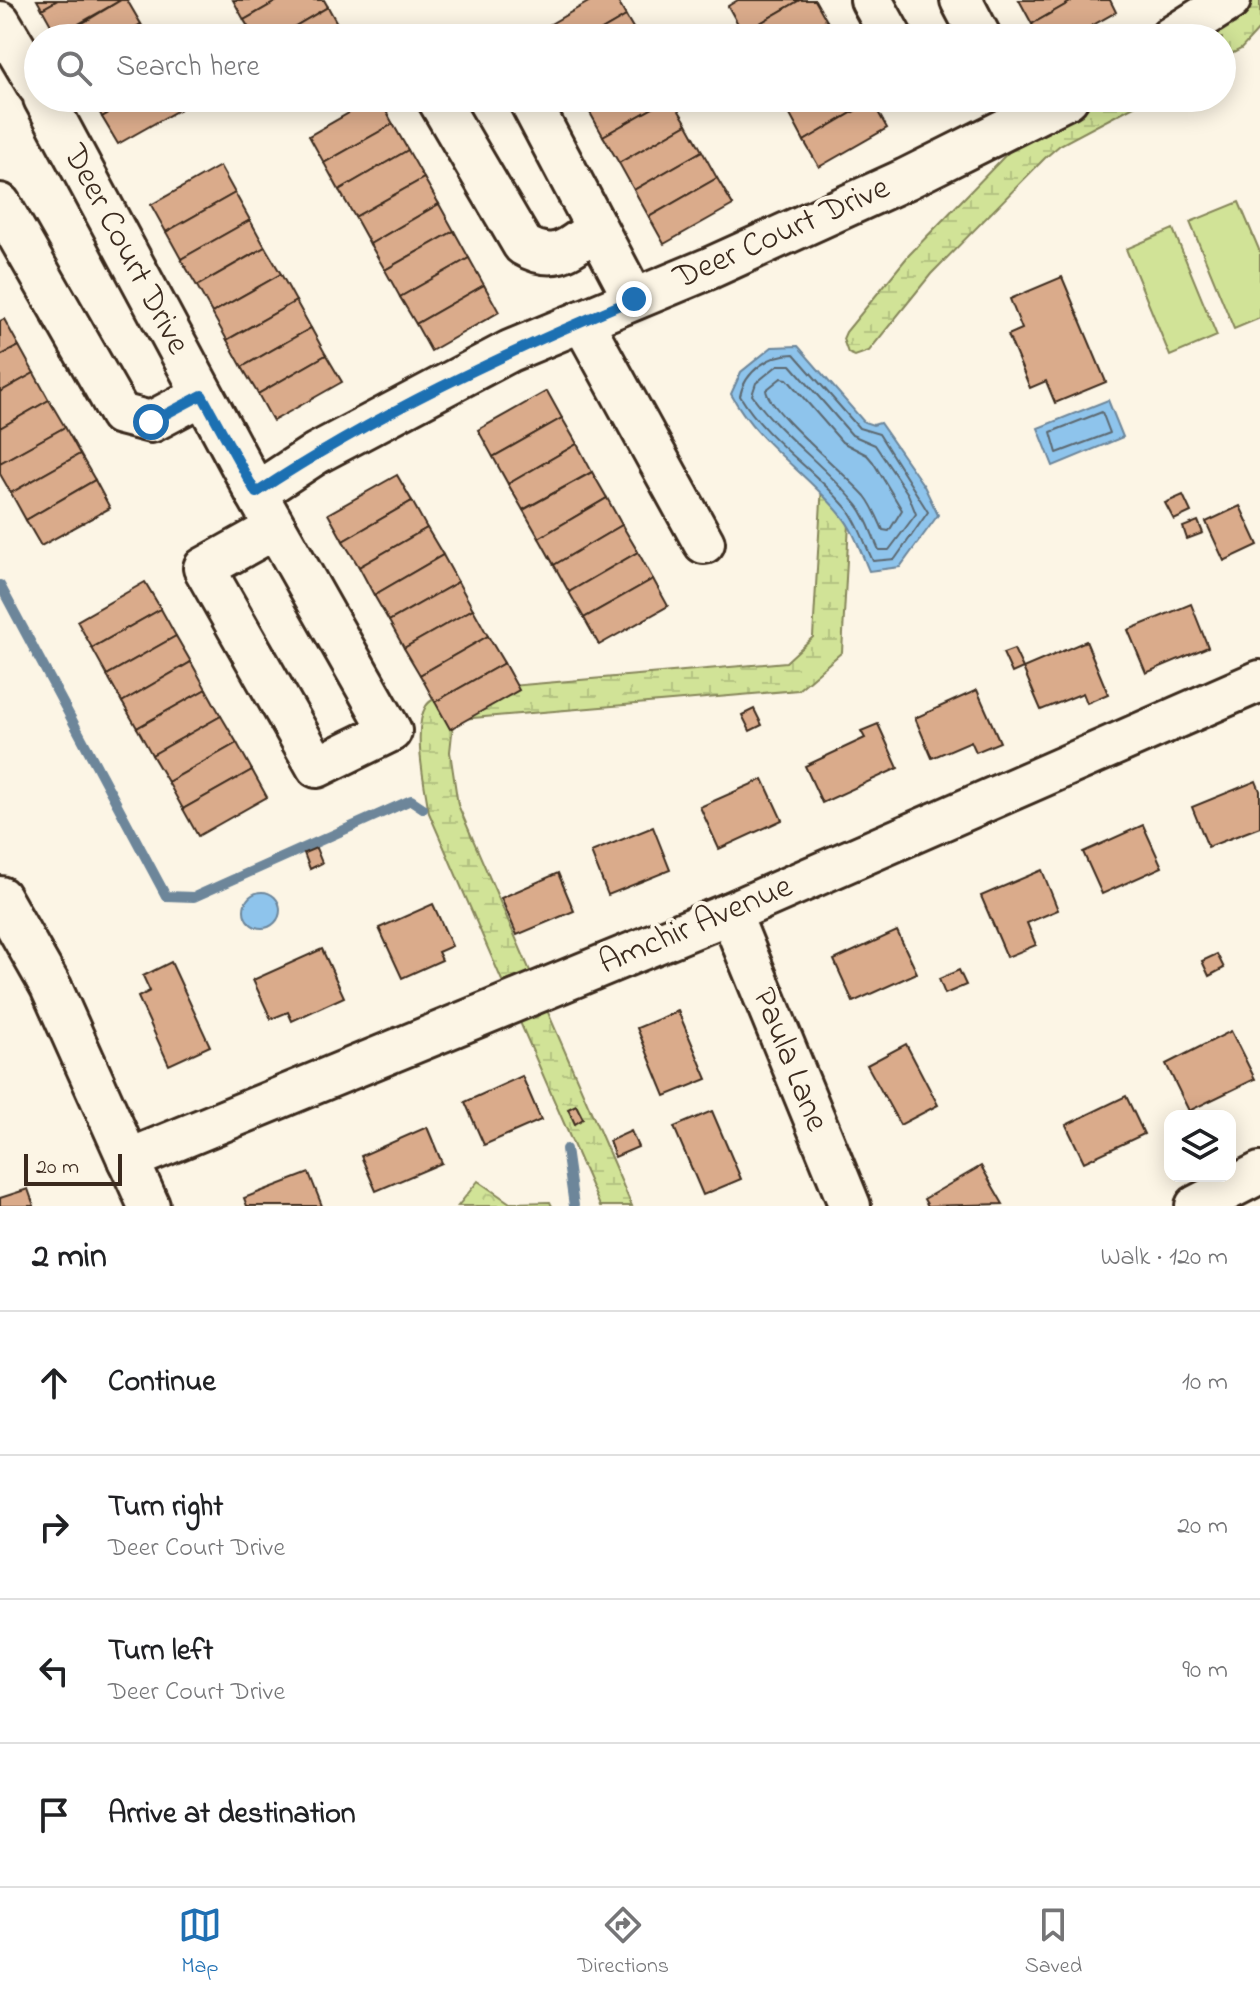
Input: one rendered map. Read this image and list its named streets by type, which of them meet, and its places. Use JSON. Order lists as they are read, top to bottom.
{
  "streets": {
    "street": ["Deer Court Drive", "Amchir Avenue", "Paula Lane"]
  },
  "crossings": [
    ["Amchir Avenue", "Paula Lane"]
  ],
  "scale_bar": "20 m",
  "page": {
    "search": "Search here",
    "scale": "20 m",
    "heading": ["2 min", "Walk · 120 m"],
    "list": [
      ["Continue", "10 m"],
      ["Turn right", "Deer Court Drive", "20 m"],
      ["Turn left", "Deer Court Drive", "90 m"],
      "Arrive at destination"
    ],
    "nav": ["Map", "Directions", "Saved"]
  }
}
